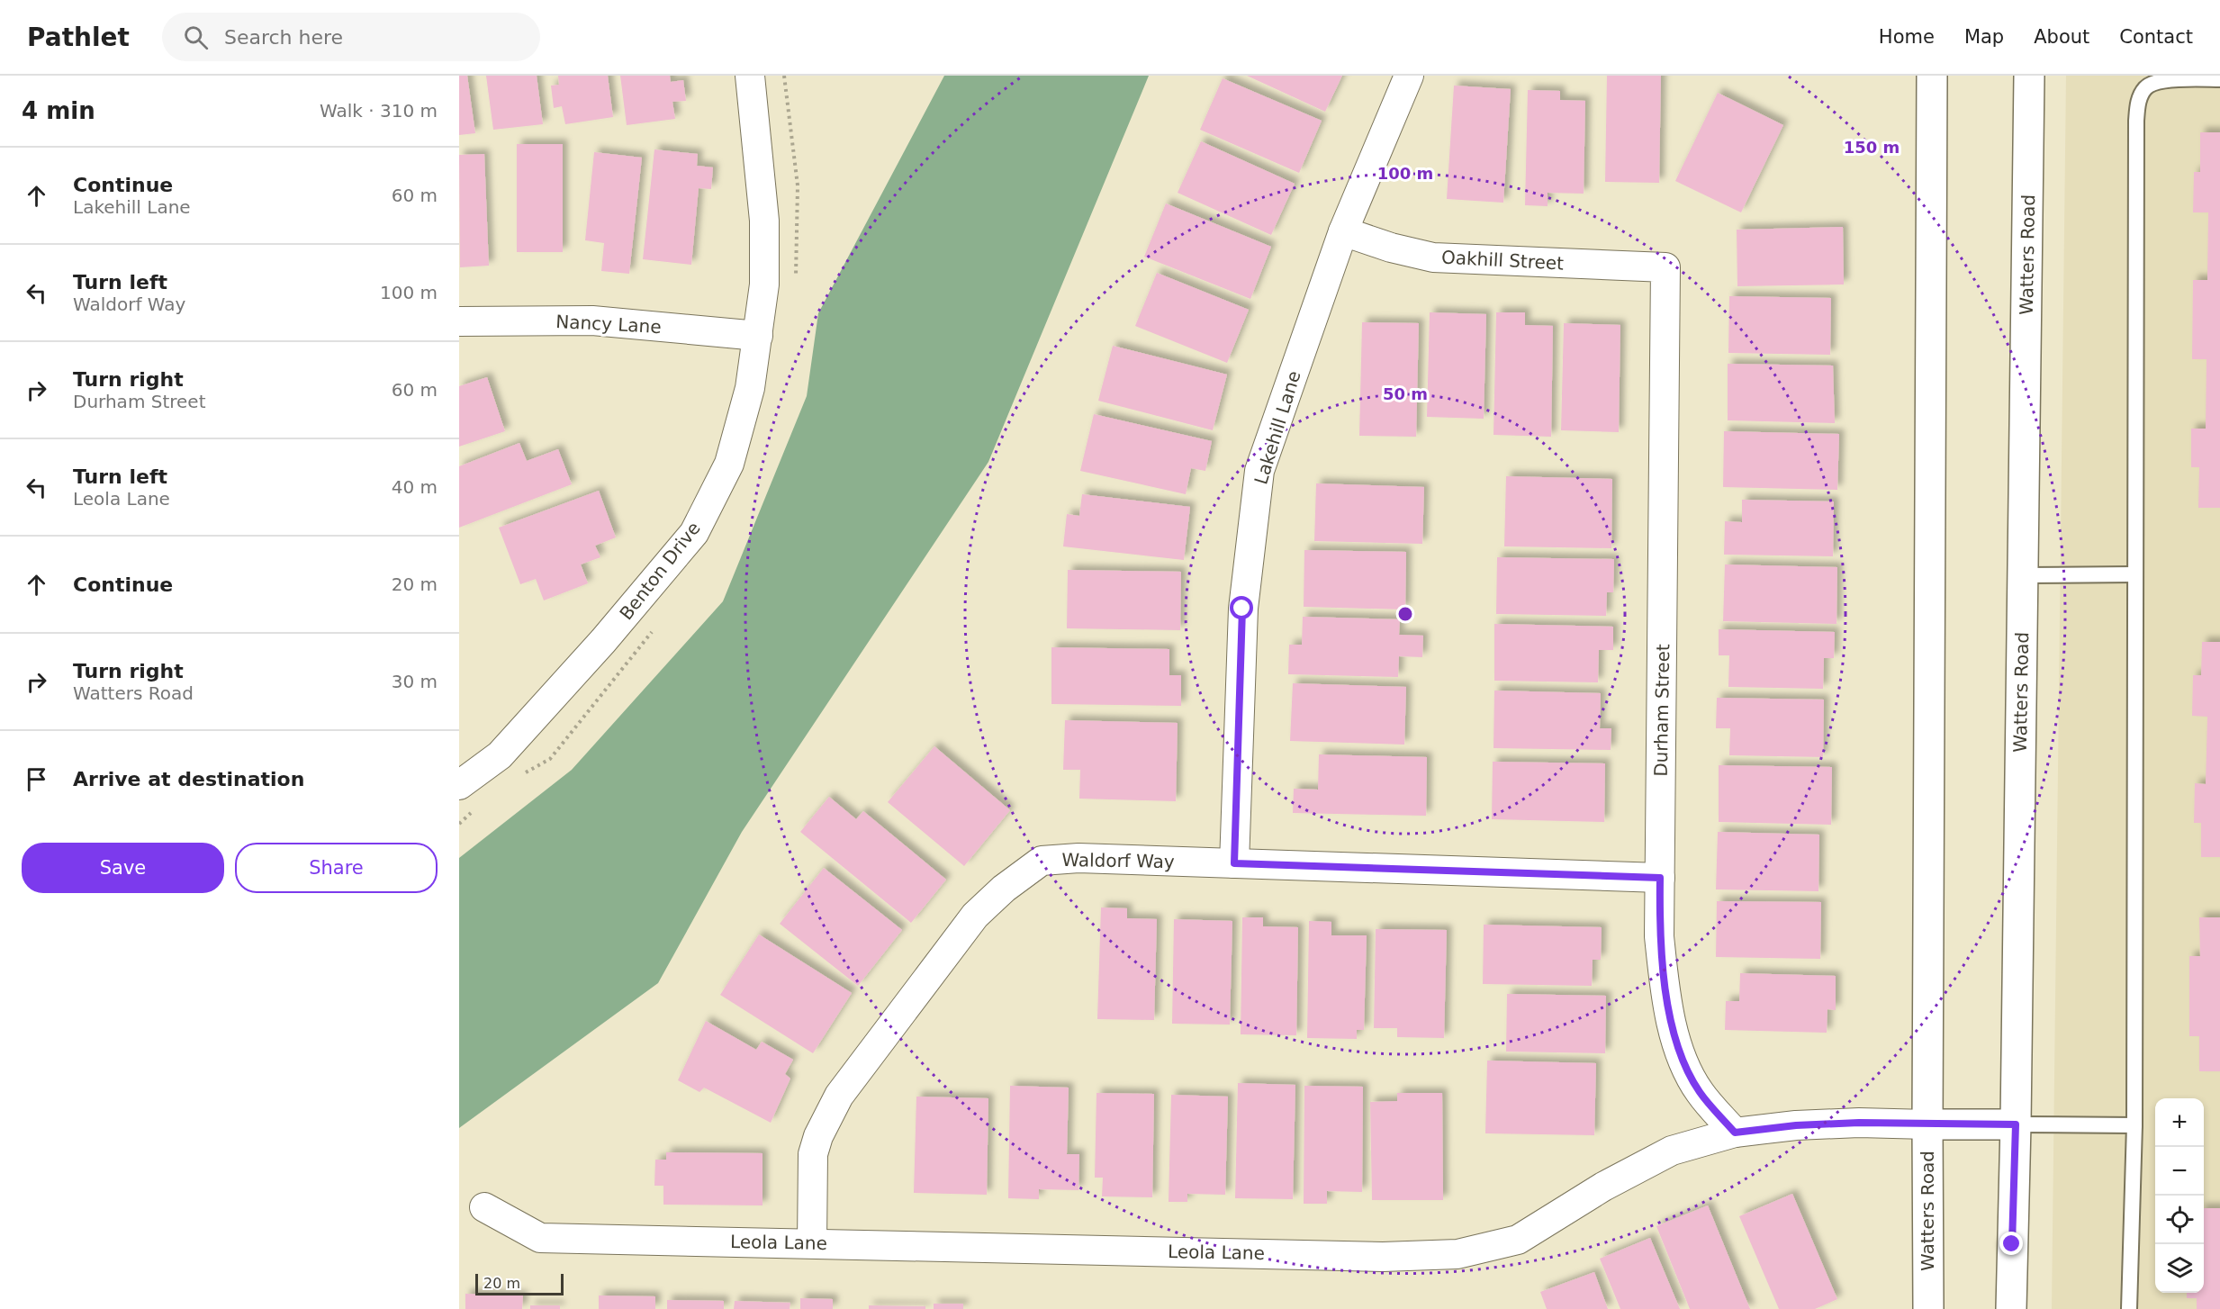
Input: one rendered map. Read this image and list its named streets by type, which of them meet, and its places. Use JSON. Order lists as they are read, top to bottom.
{
  "streets": {
    "main road": ["Watters Road"],
    "street": [
      "Oakhill Street",
      "Nancy Lane",
      "Lakehill Lane",
      "Benton Drive",
      "Durham Street",
      "Waldorf Way",
      "Leola Lane"
    ]
  },
  "crossings": [
    ["Watters Road", "Leola Lane"],
    ["Oakhill Street", "Lakehill Lane"],
    ["Oakhill Street", "Durham Street"],
    ["Nancy Lane", "Benton Drive"],
    ["Lakehill Lane", "Waldorf Way"],
    ["Durham Street", "Waldorf Way"],
    ["Durham Street", "Leola Lane"],
    ["Waldorf Way", "Leola Lane"]
  ],
  "scale_bar": "20 m",
  "page": {
    "header": "Pathlet",
    "search": "Search here",
    "nav": [
      "Home",
      "Map",
      "About",
      "Contact"
    ],
    "heading": ["4 min", "Walk · 310 m"],
    "list": [
      ["Continue", "Lakehill Lane", "60 m"],
      ["Turn left", "Waldorf Way", "100 m"],
      ["Turn right", "Durham Street", "60 m"],
      ["Turn left", "Leola Lane", "40 m"],
      ["Continue", "20 m"],
      ["Turn right", "Watters Road", "30 m"],
      "Arrive at destination"
    ],
    "buttons": ["Save", "Share"],
    "map_buttons": ["+", "−"],
    "scale": "20 m"
  },
  "rings": ["150 m", "100 m", "50 m"]
}
